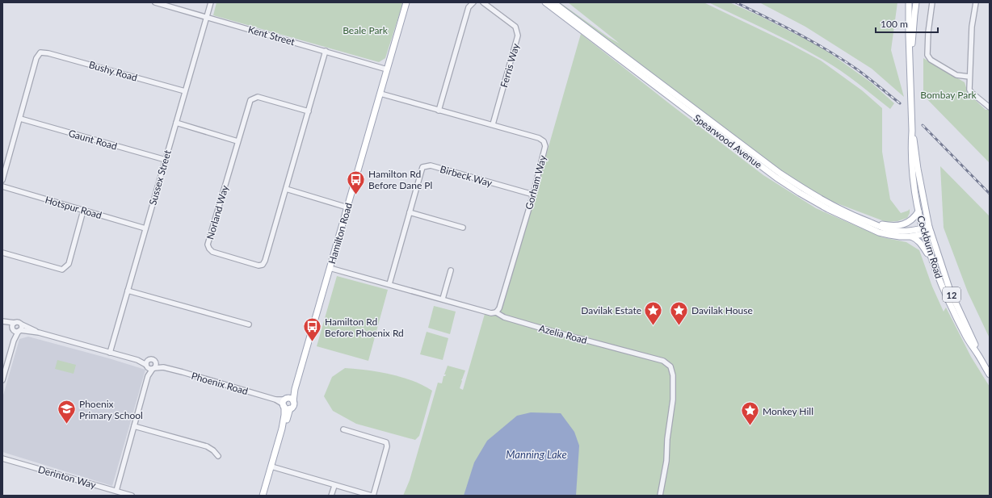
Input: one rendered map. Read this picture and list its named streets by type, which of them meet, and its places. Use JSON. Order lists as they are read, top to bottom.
{
  "streets": {
    "main road": [
      "Spearwood Avenue",
      "Hamilton Road",
      "Cockburn Road",
      "12"
    ],
    "street": [
      "Kent Street",
      "Ferris Way",
      "Bushy Road",
      "Gaunt Road",
      "Birbeck Way",
      "Sussex Street",
      "Gorham Way",
      "Hotspur Road",
      "Norland Way",
      "Azelia Road",
      "Phoenix Road",
      "Derinton Way"
    ]
  },
  "crossings": [
    ["Kent Street", "Sussex Street"],
    ["Kent Street", "Norland Way"],
    ["Kent Street", "Hamilton Road"],
    ["Ferris Way", "Gorham Way"],
    ["Bushy Road", "Gaunt Road"],
    ["Bushy Road", "Sussex Street"],
    ["Gaunt Road", "Sussex Street"],
    ["Spearwood Avenue", "Cockburn Road"],
    ["Birbeck Way", "Gorham Way"],
    ["Birbeck Way", "Azelia Road"],
    ["Sussex Street", "Hotspur Road"],
    ["Gorham Way", "Hamilton Road"],
    ["Gorham Way", "Azelia Road"],
    ["Hamilton Road", "Azelia Road"],
    ["Hamilton Road", "Phoenix Road"]
  ],
  "water": ["Manning Lake"],
  "parks": ["Beale Park", "Bombay Park"],
  "places": {
    "bus stop": ["Hamilton Rd Before Dane Pl", "Hamilton Rd Before Phoenix Rd"],
    "place": ["Davilak Estate", "Davilak House", "Monkey Hill"],
    "school or university": ["Phoenix Primary School"]
  },
  "scale_bar": "100 m"
}
